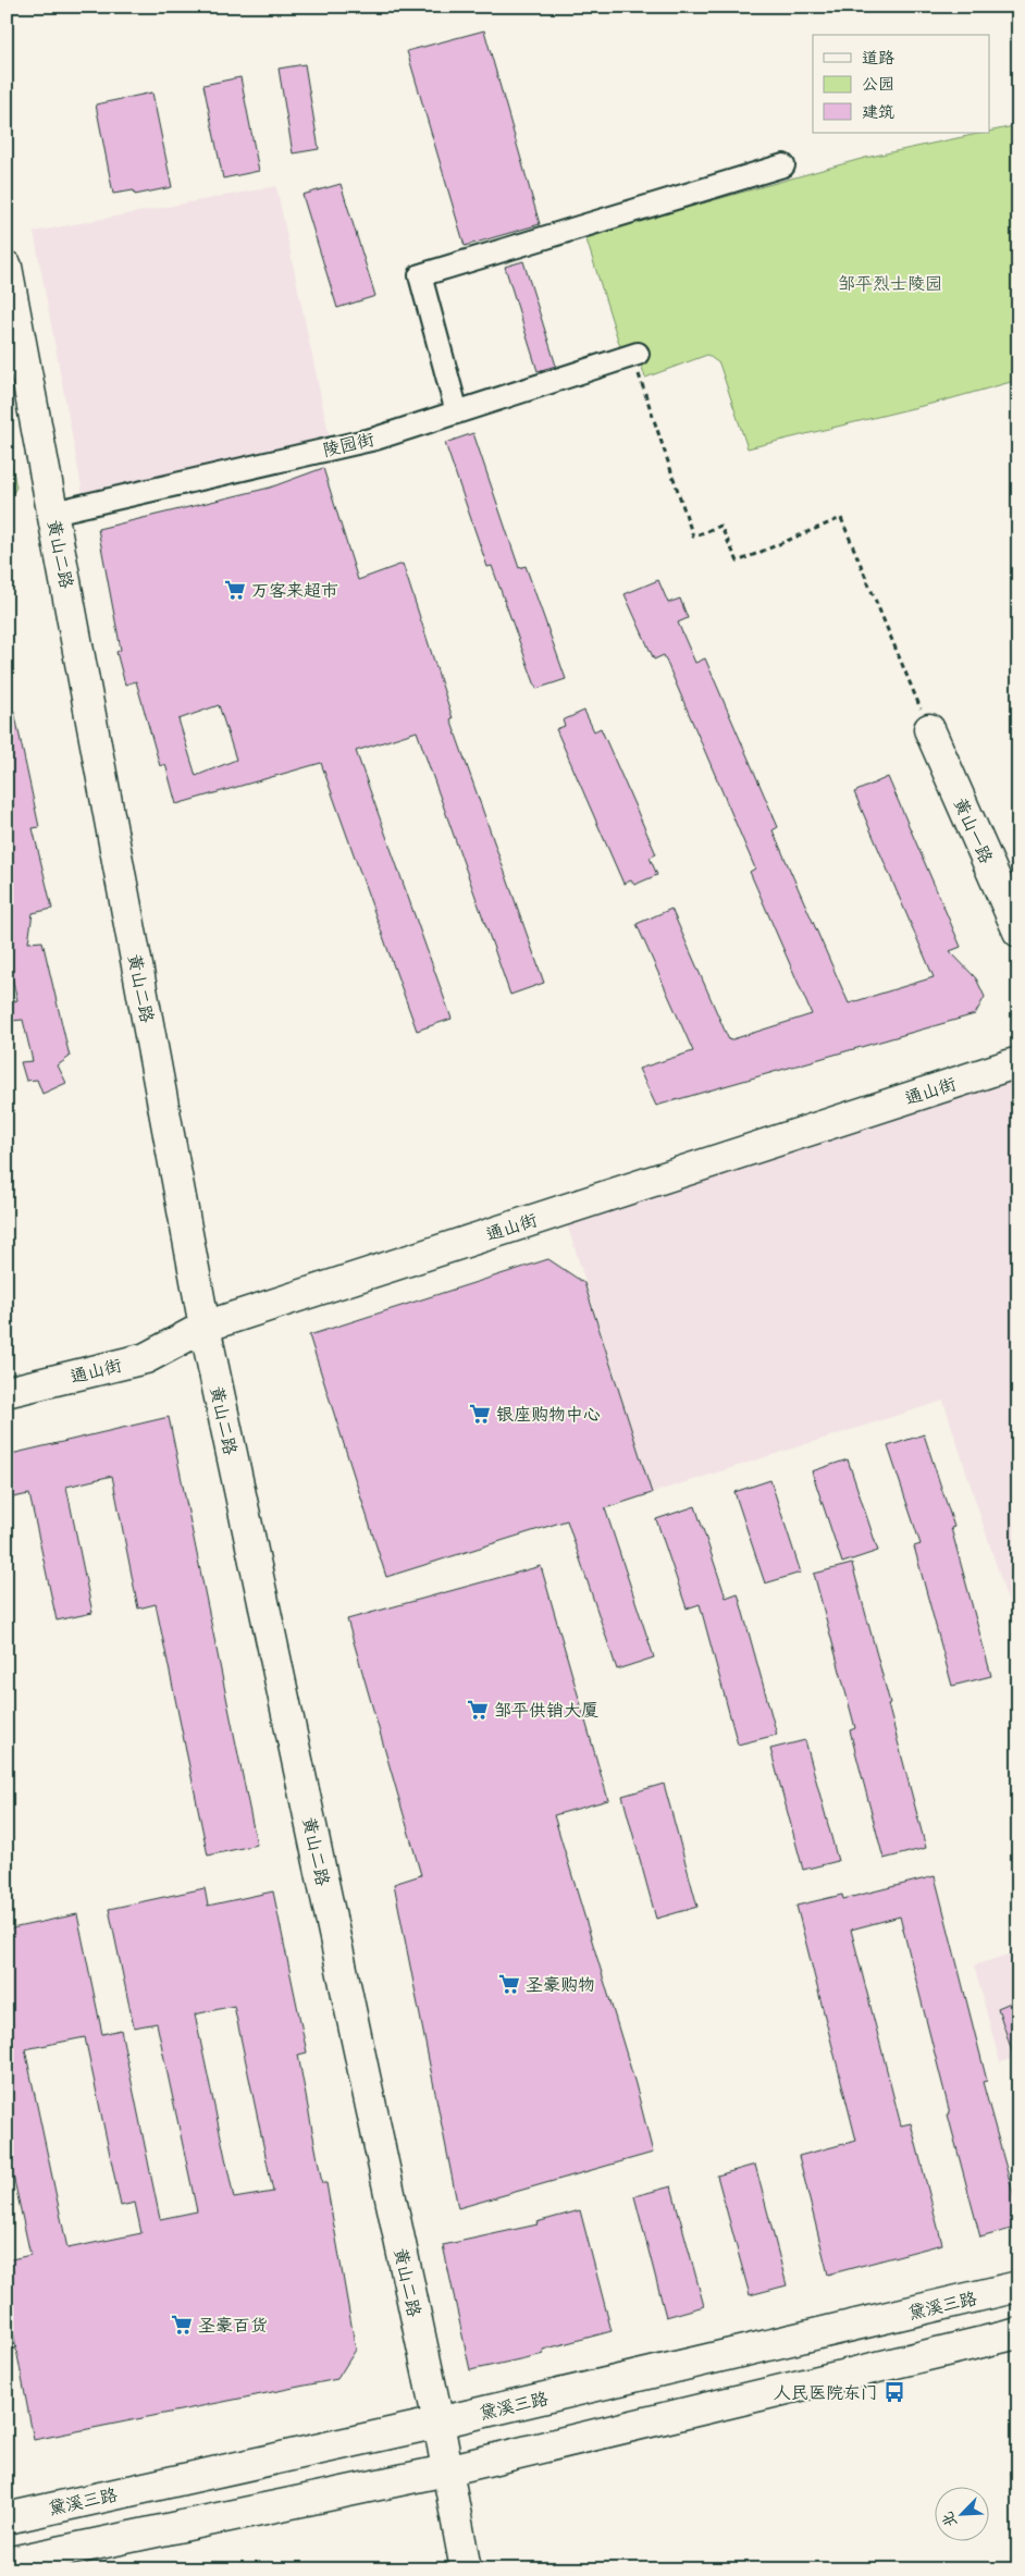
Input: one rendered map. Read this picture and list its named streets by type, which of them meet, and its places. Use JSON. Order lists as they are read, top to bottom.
{
  "streets": {
    "street": [
      "陵园街",
      "黄山二路",
      "黄山一路",
      "通山街",
      "黛溪三路"
    ]
  },
  "crossings": [
    ["陵园街", "黄山二路"],
    ["黄山二路", "通山街"],
    ["黄山二路", "黛溪三路"]
  ],
  "parks": ["邹平烈士陵园"],
  "places": {
    "supermarket": [
      "万客来超市",
      "银座购物中心",
      "邹平供销大厦",
      "圣豪购物",
      "圣豪百货"
    ],
    "bus stop": ["人民医院东门"]
  },
  "legend": ["道路", "公园", "建筑"],
  "north": "bottom left"
}
